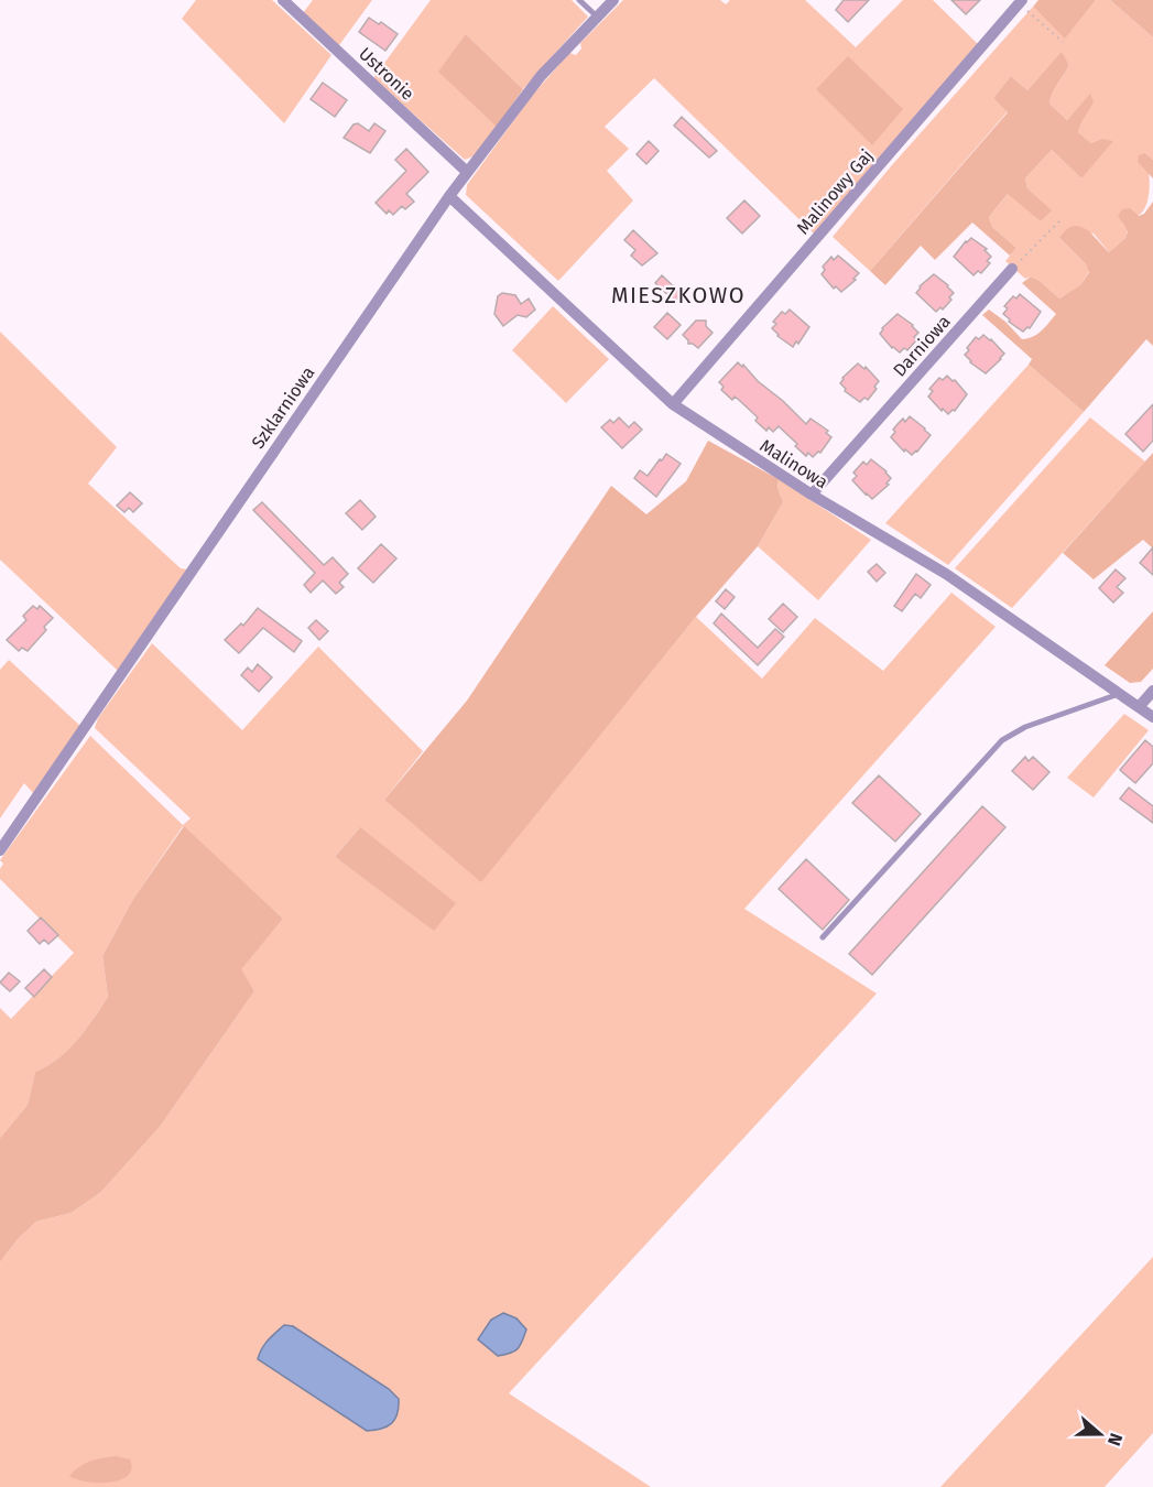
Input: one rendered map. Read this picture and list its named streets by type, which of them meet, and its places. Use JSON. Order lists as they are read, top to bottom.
{
  "streets": {
    "street": [
      "Ustronie",
      "Malinowy Gaj",
      "Darniowa",
      "Szklarniowa",
      "Malinowa"
    ]
  },
  "crossings": [
    ["Ustronie", "Szklarniowa"],
    ["Malinowy Gaj", "Malinowa"],
    ["Darniowa", "Malinowa"],
    ["Szklarniowa", "Malinowa"]
  ],
  "districts": ["MIESZKOWO"],
  "north": "right"
}
